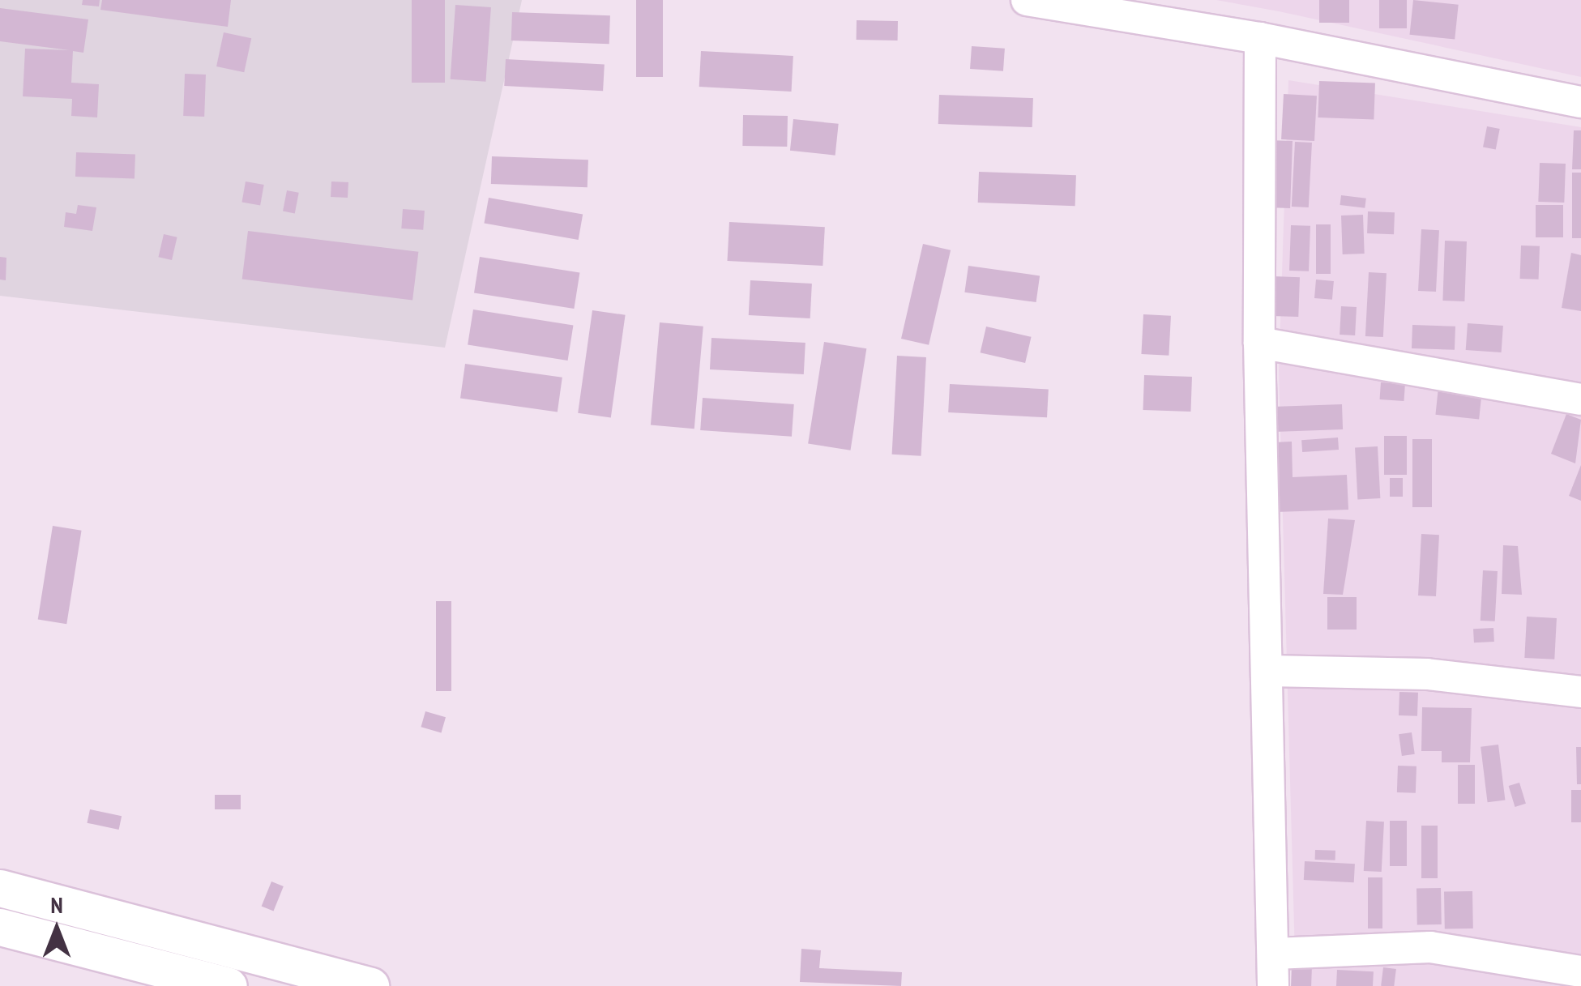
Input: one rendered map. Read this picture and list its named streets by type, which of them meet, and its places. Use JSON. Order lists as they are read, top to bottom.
{
  "north": "top"
}
